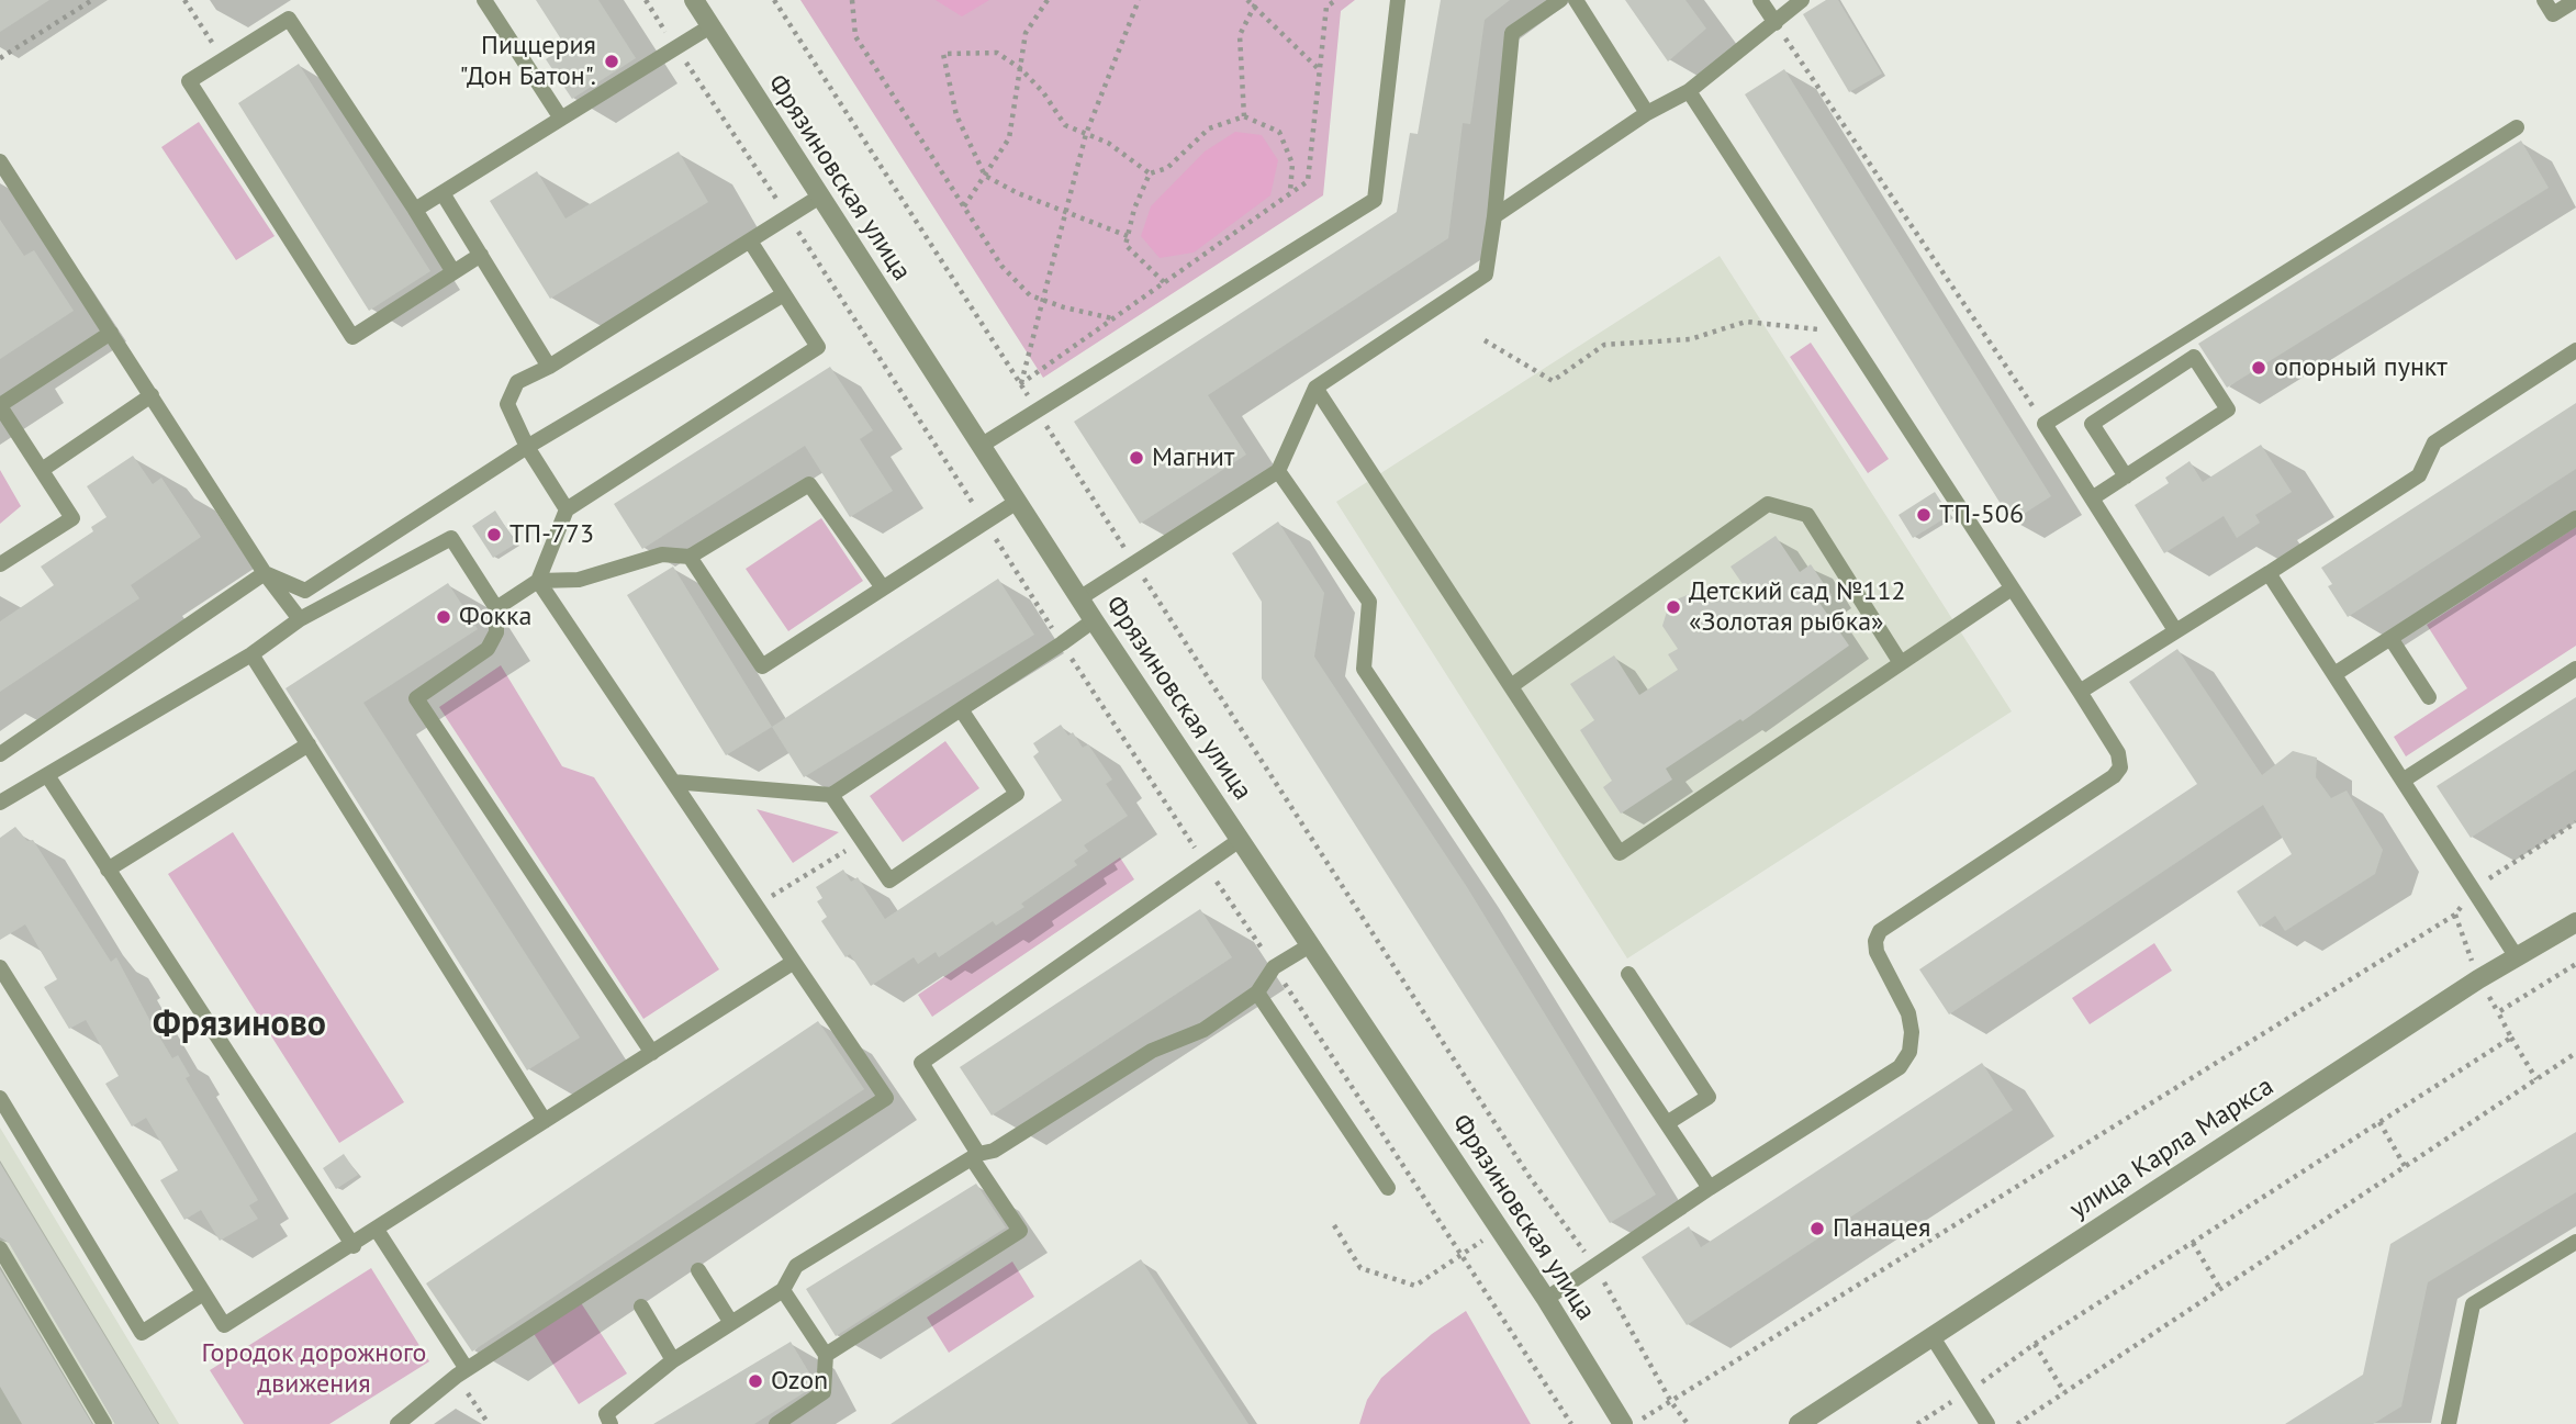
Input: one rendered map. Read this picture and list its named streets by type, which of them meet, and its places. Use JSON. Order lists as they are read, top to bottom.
{
  "streets": {
    "street": ["Фрязиновская улица", "улица Карла Маркса"]
  },
  "districts": ["Фрязиново"],
  "parks": ["Городок дорожного движения"],
  "places": [
    "Пиццерия \"Дон Батон\".",
    "опорный пункт",
    "Магнит",
    "ТП-506",
    "ТП-773",
    "Детский сад №112 «Золотая рыбка»",
    "Фокка",
    "Панацея",
    "Ozon"
  ]
}
